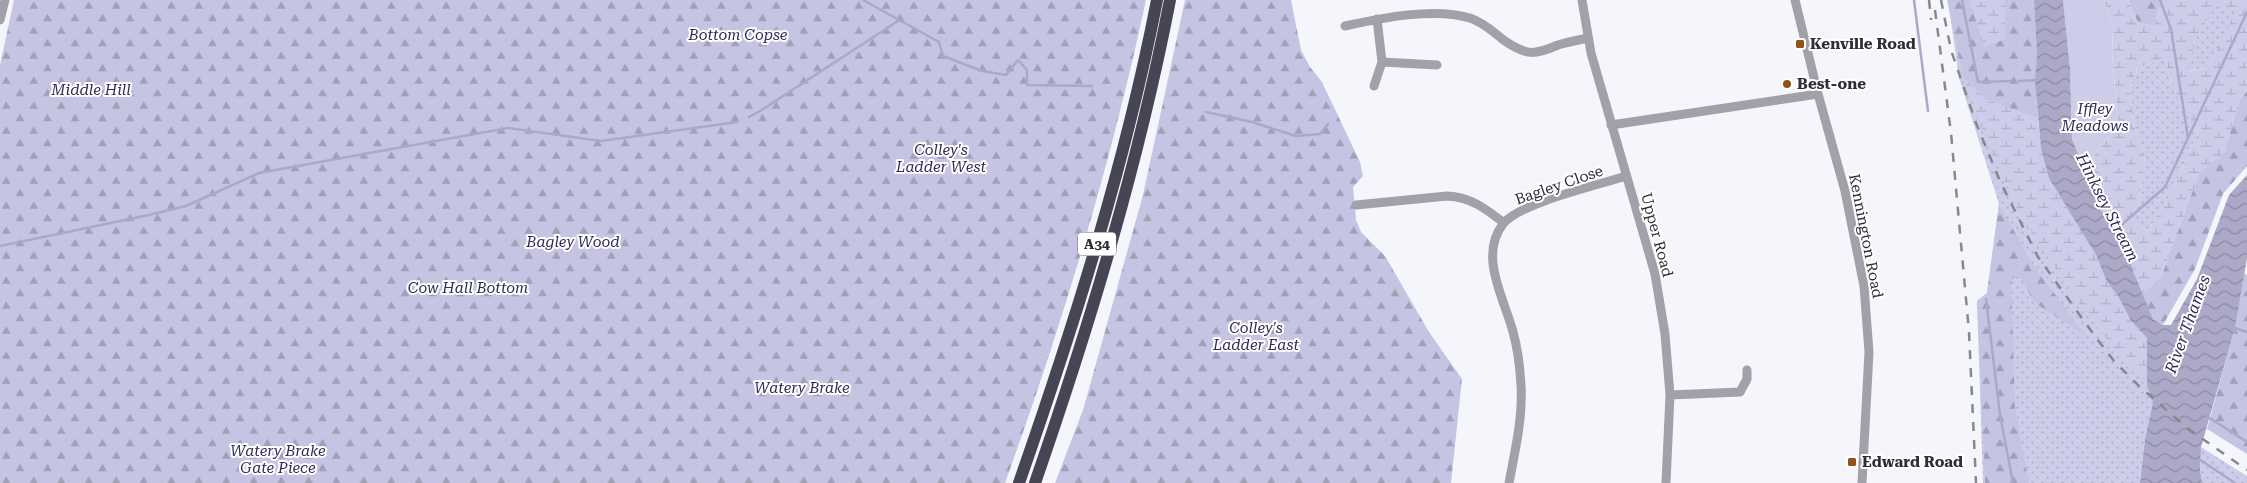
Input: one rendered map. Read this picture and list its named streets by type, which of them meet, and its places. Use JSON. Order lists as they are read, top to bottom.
{
  "streets": {
    "highway": ["A34"],
    "street": ["Bagley Close", "Upper Road", "Kennington Road"]
  },
  "crossings": [
    ["Bagley Close", "Upper Road"]
  ],
  "water": ["Hinksey Stream", "River Thames"],
  "parks": [
    "Bottom Copse",
    "Middle Hill",
    "Iffley Meadows",
    "Colley's Ladder West",
    "Bagley Wood",
    "Cow Hall Bottom",
    "Colley's Ladder East",
    "Watery Brake",
    "Watery Brake Gate Piece"
  ],
  "places": {
    "transit": ["Kenville Road", "Edward Road"],
    "other": ["Best-one"]
  }
}
